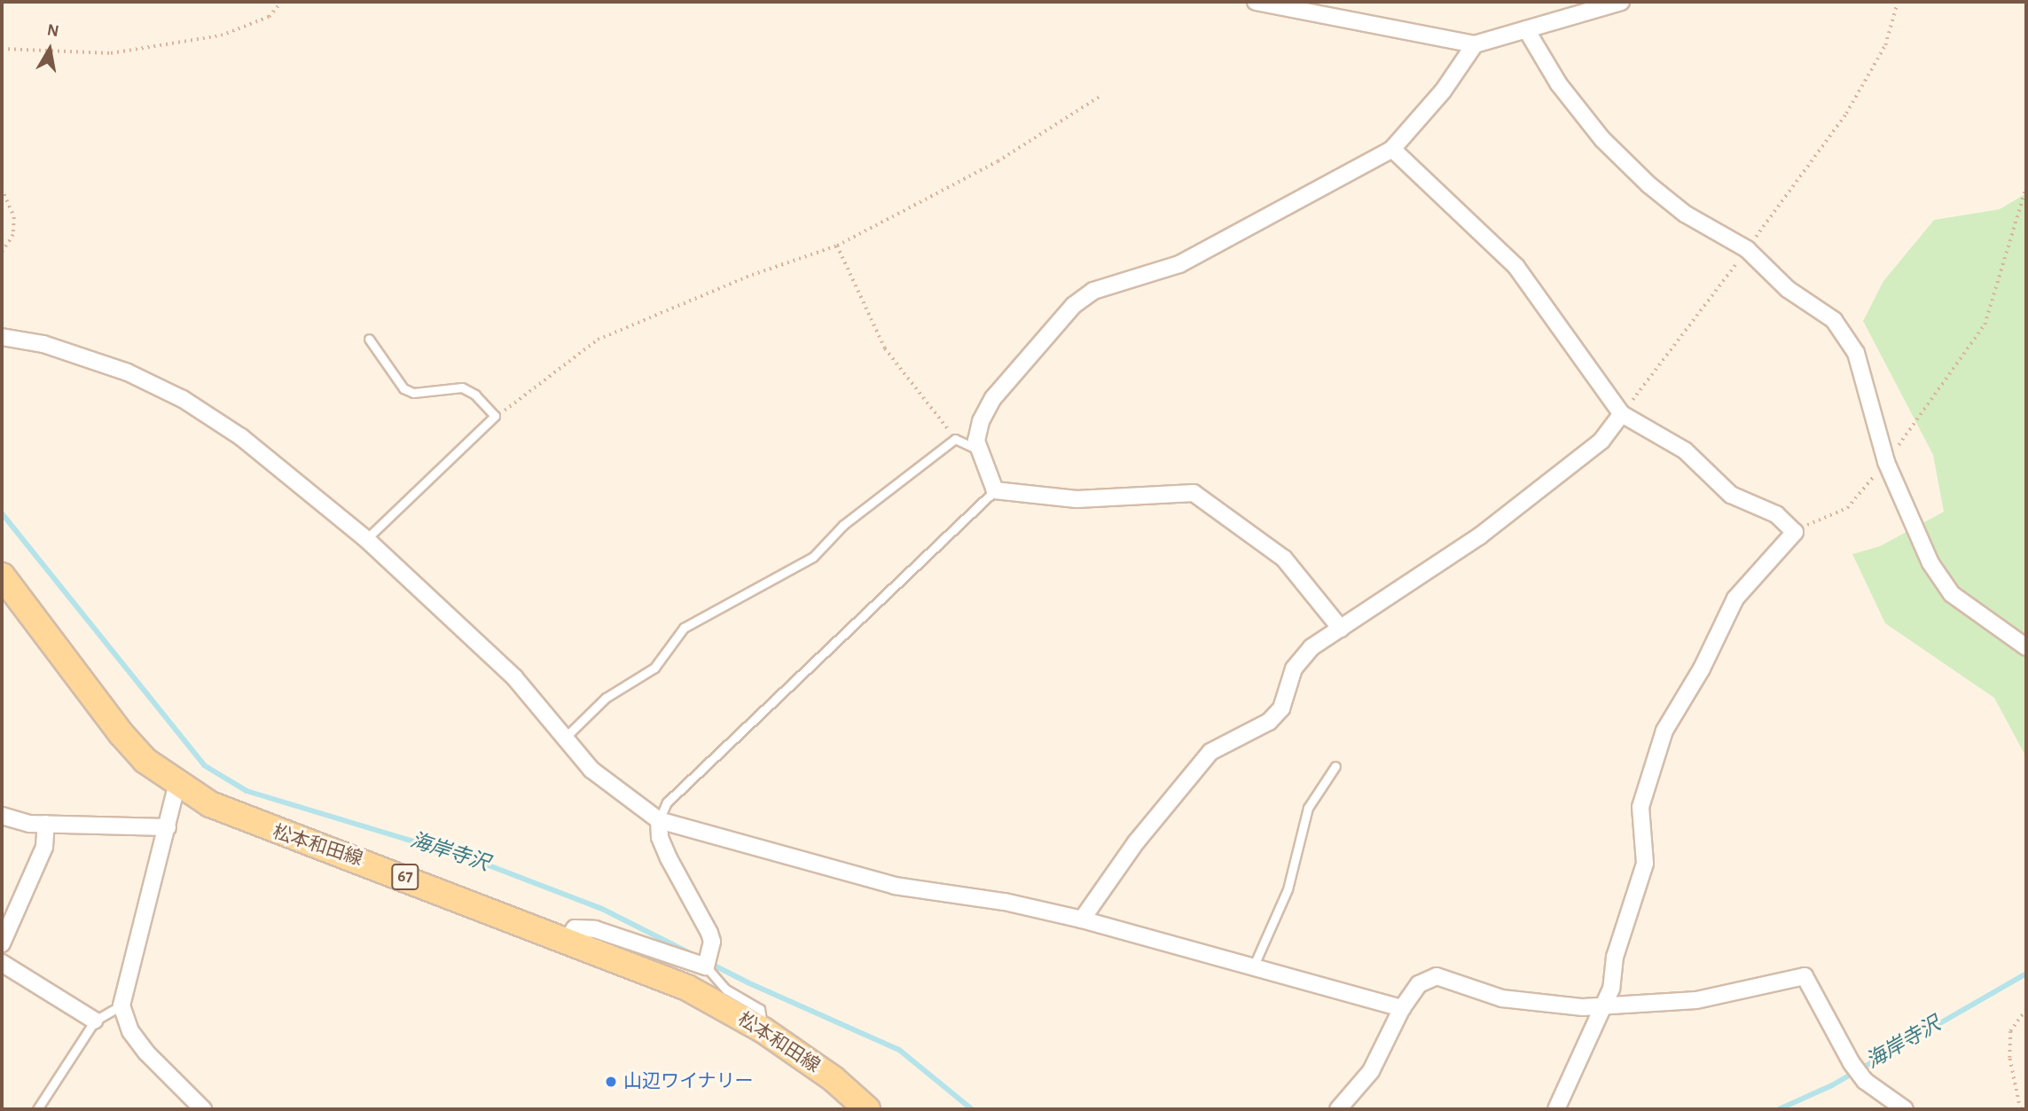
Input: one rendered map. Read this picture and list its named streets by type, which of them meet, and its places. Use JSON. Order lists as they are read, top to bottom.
{
  "streets": {
    "main road": ["松本和田線", "67"]
  },
  "water": ["海岸寺沢"],
  "places": ["山辺ワイナリー"],
  "north": "top"
}
